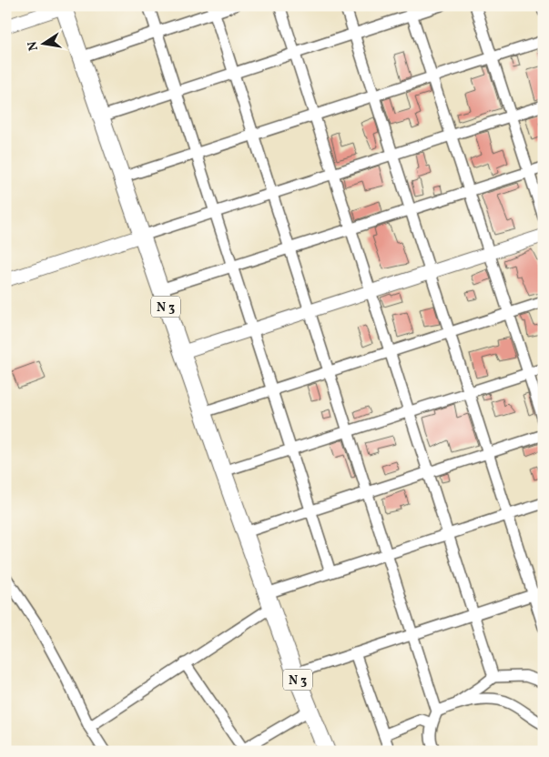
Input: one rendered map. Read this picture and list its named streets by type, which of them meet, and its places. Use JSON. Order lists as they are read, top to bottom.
{
  "streets": {
    "main road": ["N 3"]
  },
  "north": "left"
}
